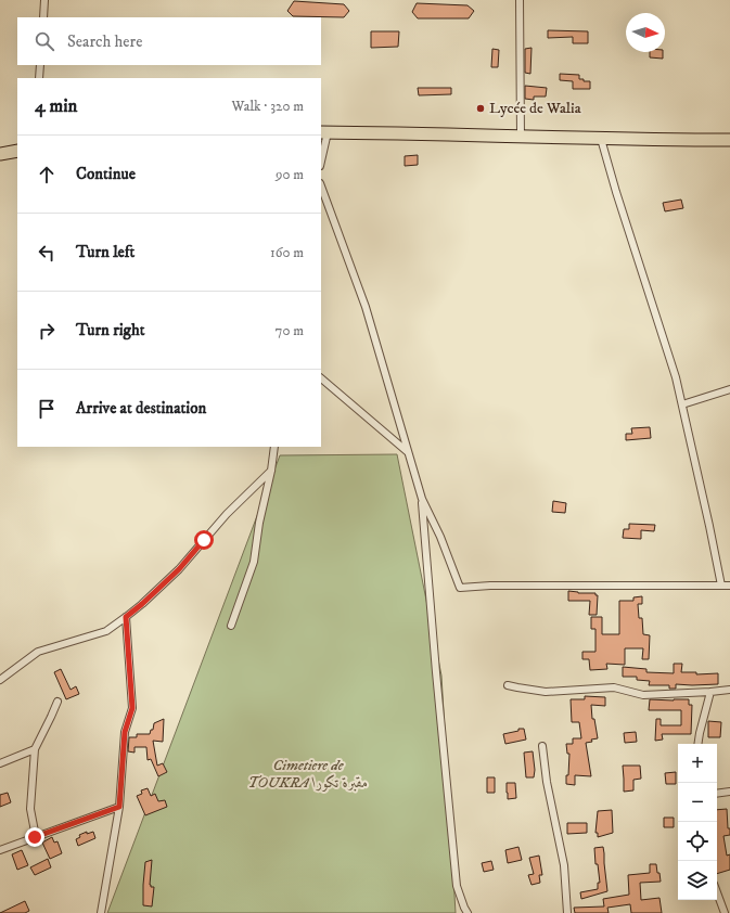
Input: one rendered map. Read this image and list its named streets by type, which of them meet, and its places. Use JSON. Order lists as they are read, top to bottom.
{
  "parks": ["Cimetiere de TOUKRA مقبرة تكورا"],
  "places": ["Lycée de Walia"],
  "north": "right",
  "page": {
    "search": "Search here",
    "heading": ["4 min", "Walk · 320 m"],
    "list": [
      ["Continue", "90 m"],
      ["Turn left", "160 m"],
      ["Turn right", "70 m"],
      "Arrive at destination"
    ],
    "map_buttons": ["+", "−"]
  }
}
